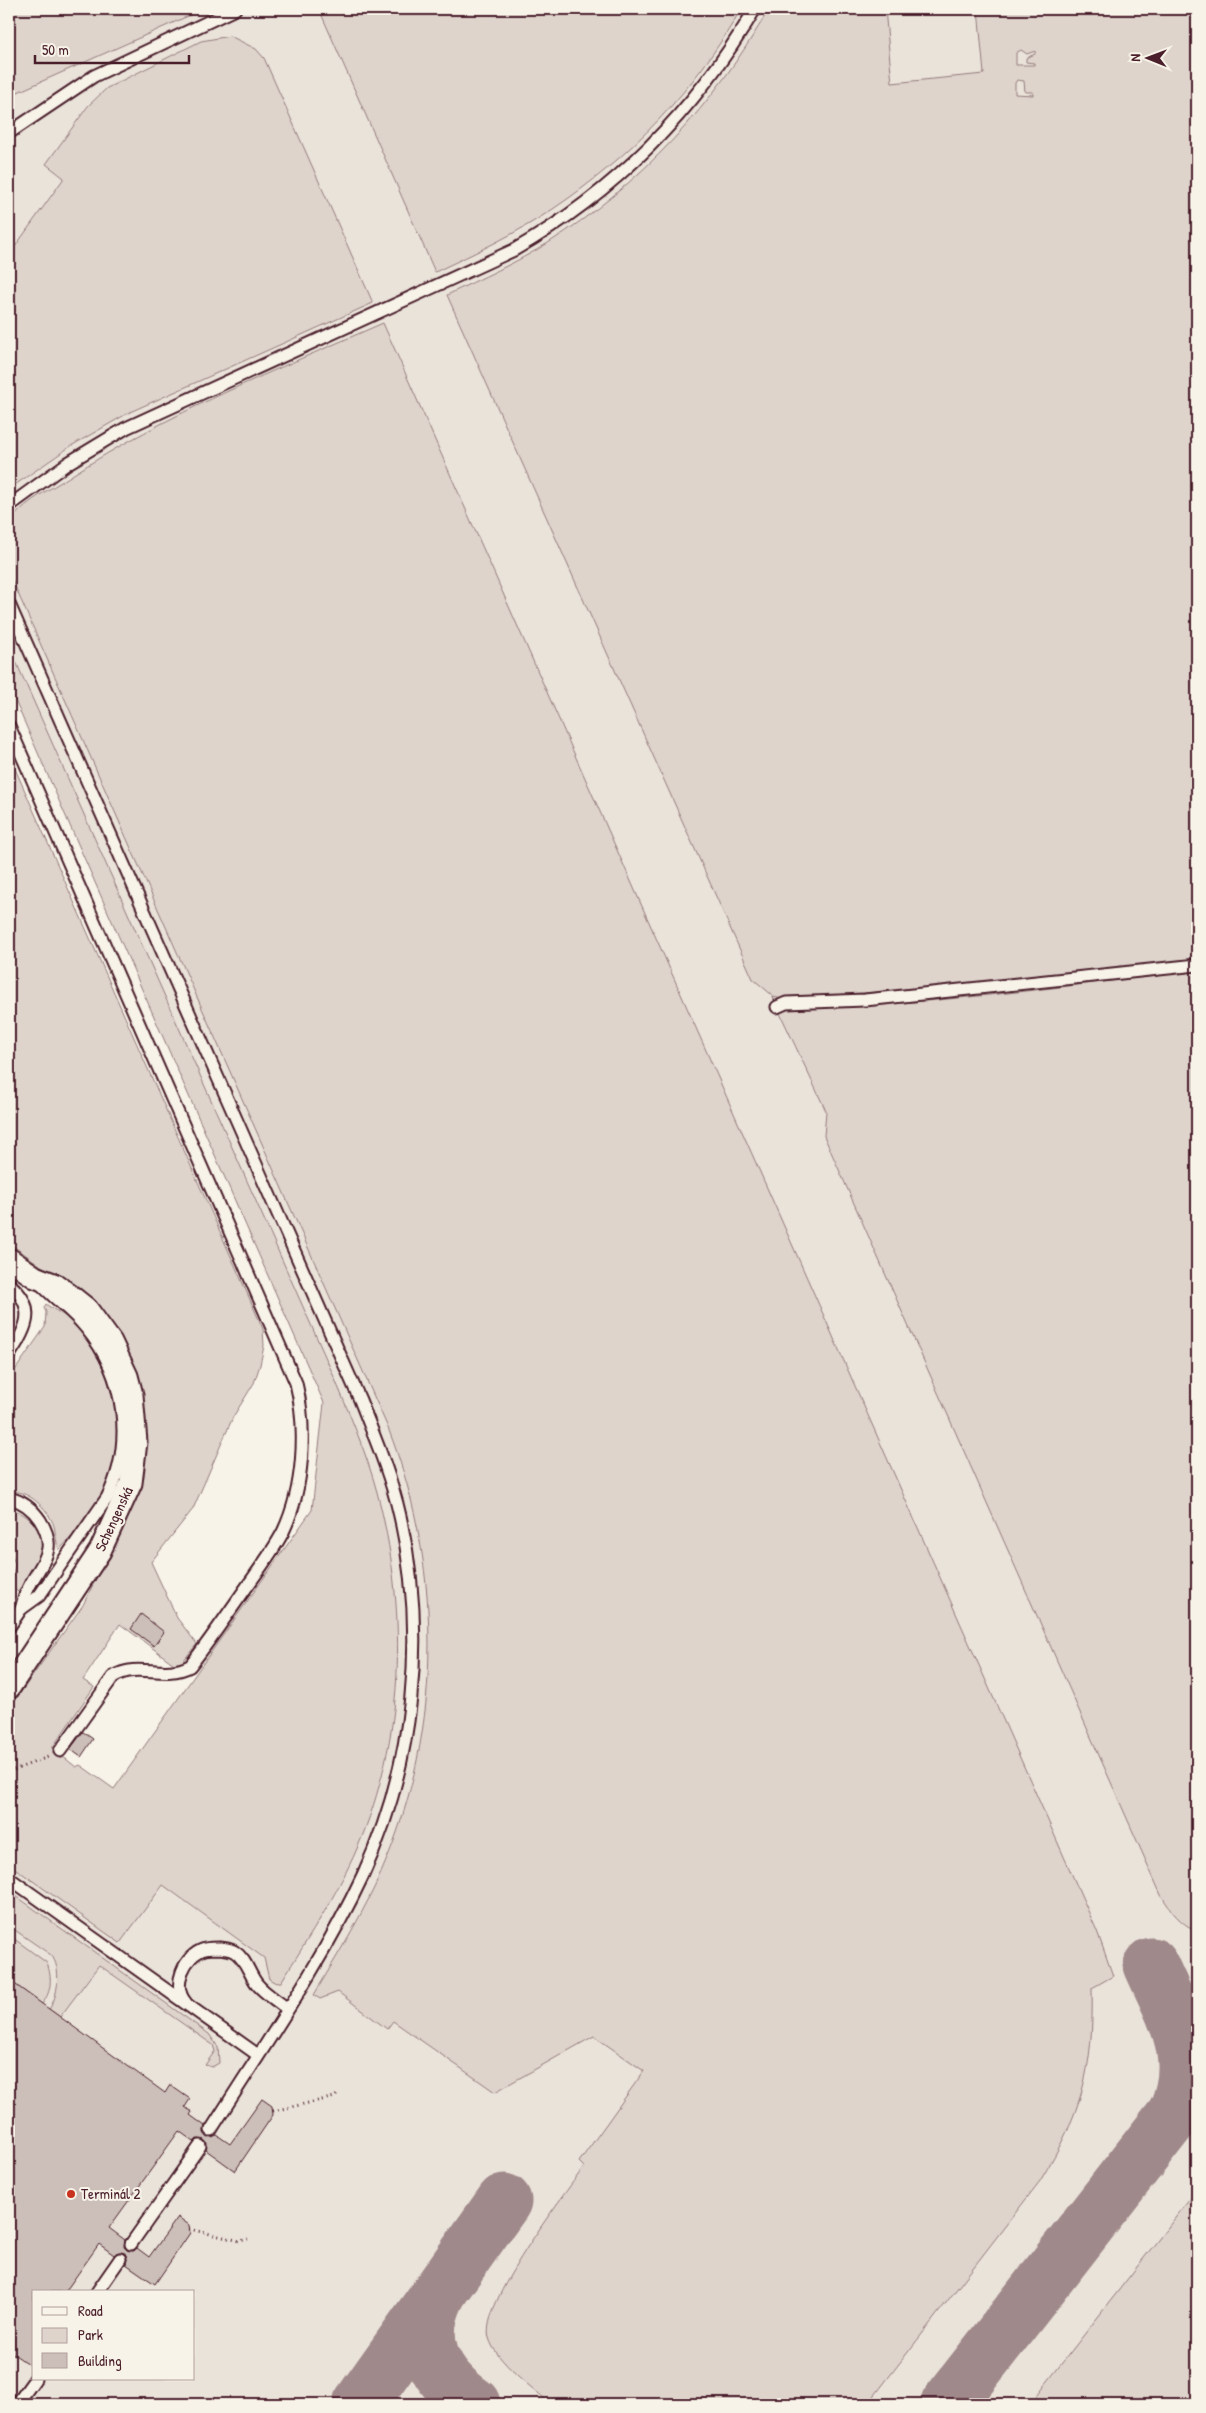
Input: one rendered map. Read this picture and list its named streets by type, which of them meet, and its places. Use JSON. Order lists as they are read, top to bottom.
{
  "streets": {
    "street": ["Schengenská"]
  },
  "places": ["Terminál 2"],
  "legend": ["Road", "Park", "Building"],
  "scale_bar": "50 m",
  "north": "left"
}
